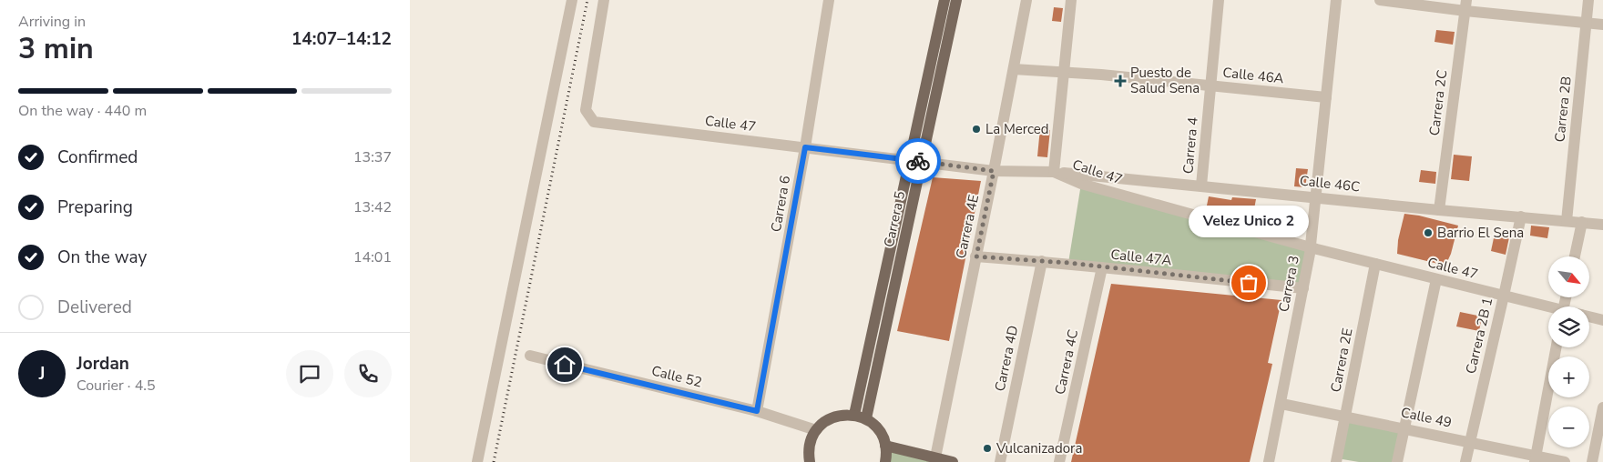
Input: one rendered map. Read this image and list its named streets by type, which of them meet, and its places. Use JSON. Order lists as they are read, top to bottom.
{
  "streets": {
    "main road": ["Carrera 5"],
    "street": [
      "Calle 46A",
      "Carrera 2C",
      "Carrera 2B",
      "Calle 47",
      "Carrera 4",
      "Calle 46C",
      "Carrera 6",
      "Carrera 4E",
      "Calle 47A",
      "Carrera 3",
      "Carrera 2B 1",
      "Carrera 4D",
      "Carrera 2E",
      "Carrera 4C",
      "Calle 52",
      "Calle 49"
    ]
  },
  "crossings": [
    ["Calle 46A", "Carrera 4"],
    ["Calle 46A", "Carrera 4E"],
    ["Calle 46A", "Carrera 3"],
    ["Carrera 2C", "Calle 46C"],
    ["Carrera 2B", "Calle 46C"],
    ["Calle 47", "Calle 46C"],
    ["Calle 47", "Carrera 6"],
    ["Calle 47", "Carrera 5"],
    ["Calle 47", "Carrera 4E"],
    ["Calle 47", "Carrera 3"],
    ["Calle 47", "Carrera 2B 1"],
    ["Calle 47", "Carrera 2E"],
    ["Carrera 4", "Calle 46C"],
    ["Calle 46C", "Carrera 3"],
    ["Calle 46C", "Carrera 2B 1"],
    ["Carrera 6", "Calle 52"],
    ["Carrera 4E", "Calle 47A"],
    ["Calle 47A", "Carrera 3"],
    ["Calle 47A", "Carrera 4D"],
    ["Calle 47A", "Carrera 4C"],
    ["Carrera 3", "Calle 49"],
    ["Carrera 2B 1", "Calle 49"],
    ["Carrera 2E", "Calle 49"]
  ],
  "places": {
    "health": ["Puesto de Salud Sena"],
    "other": [
      "La Merced",
      "Barrio El Sena",
      "Velez Unico 2",
      "Vulcanizadora"
    ]
  },
  "north": "bottom right",
  "page": {
    "heading": ["3 min", "Arriving in", "14:07–14:12"],
    "panel": ["Jordan", "Courier · 4.5"],
    "bar": "On the way · 440 m",
    "list": [
      ["Confirmed", "13:37"],
      ["Preparing", "13:42"],
      ["On the way", "14:01"],
      "Delivered"
    ],
    "bubble": "Velez Unico 2",
    "map_buttons": ["+", "−"],
    "round": "J"
  }
}
